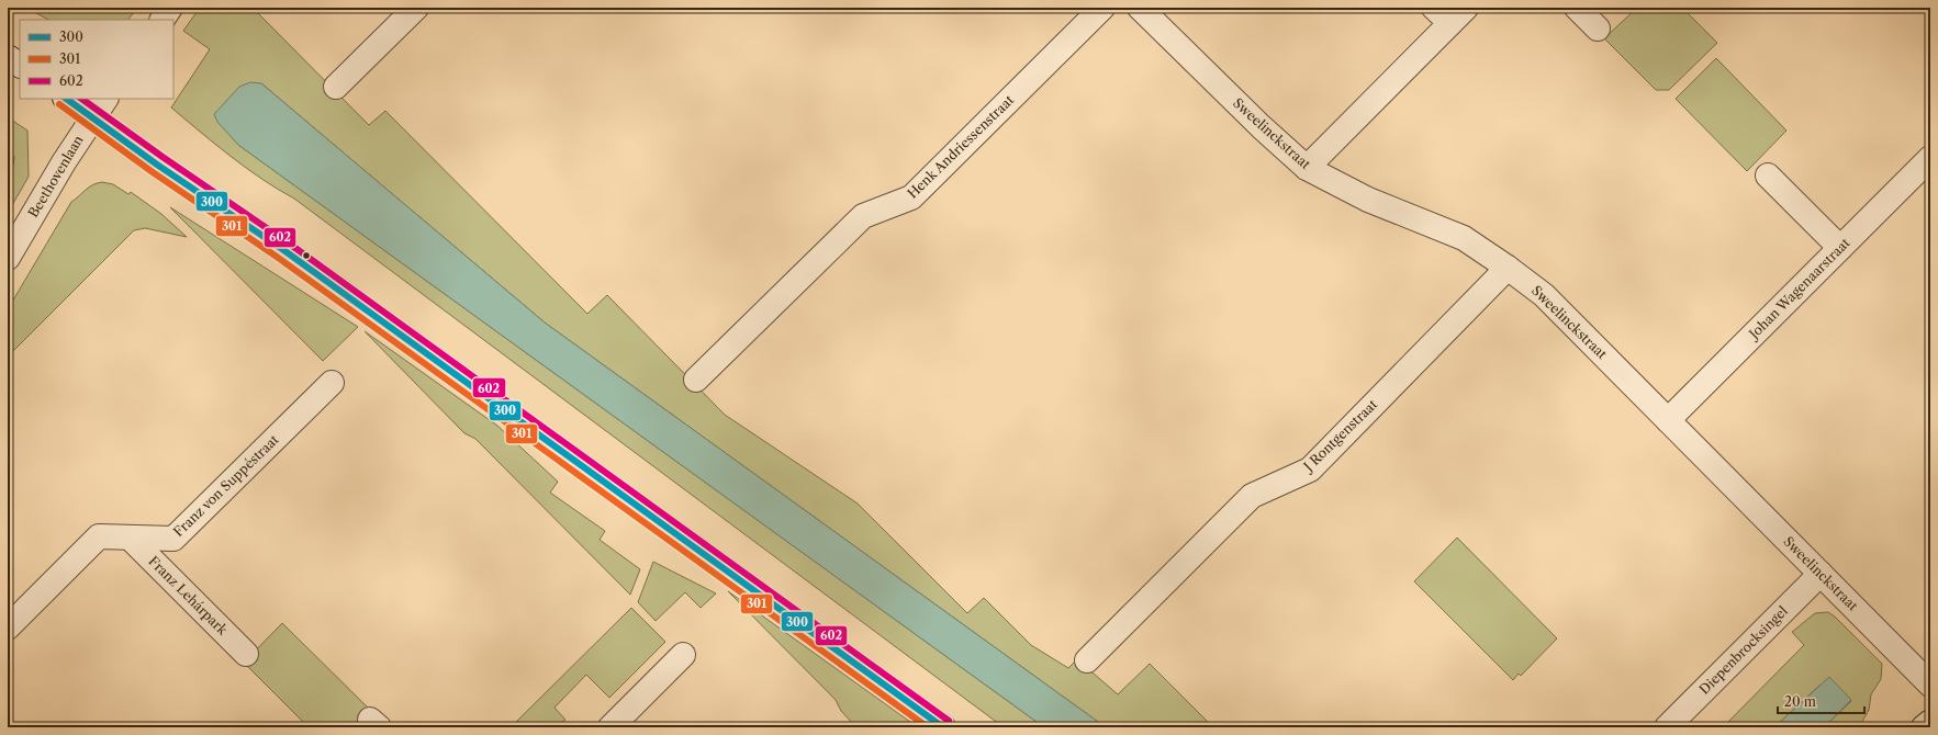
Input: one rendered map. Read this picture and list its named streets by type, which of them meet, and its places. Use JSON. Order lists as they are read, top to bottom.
{
  "streets": {
    "street": [
      "Sweelinckstraat",
      "Henk Andriessenstraat",
      "Beethovenlaan",
      "Johan Wagenaarstraat",
      "J Rontgenstraat",
      "Franz von Suppéstraat",
      "Franz Lehárpark",
      "Diepenbrocksingel"
    ]
  },
  "crossings": [
    ["Sweelinckstraat", "Johan Wagenaarstraat"],
    ["Sweelinckstraat", "J Rontgenstraat"],
    ["Sweelinckstraat", "Diepenbrocksingel"],
    ["Franz von Suppéstraat", "Franz Lehárpark"]
  ],
  "lines": ["transit line 300", "transit line 602", "transit line 301"],
  "legend": ["300", "301", "602"],
  "scale_bar": "20 m"
}
